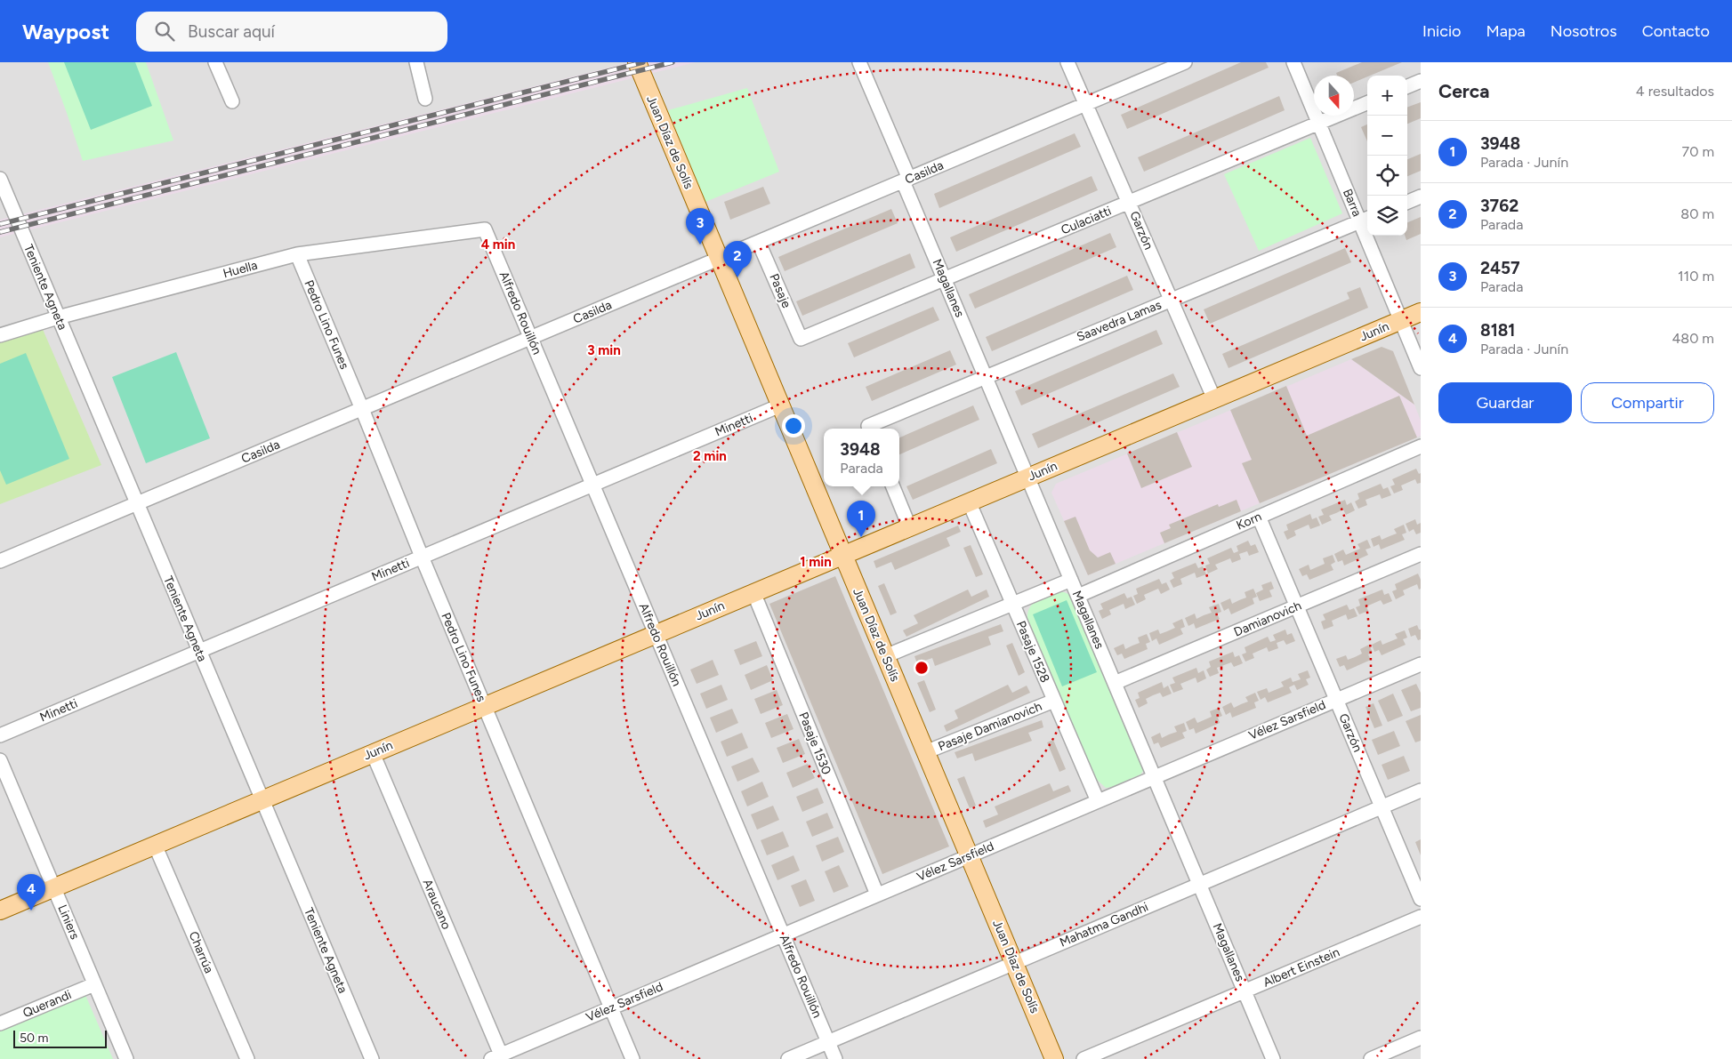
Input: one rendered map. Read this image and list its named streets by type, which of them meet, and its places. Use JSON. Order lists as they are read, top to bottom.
{
  "streets": {
    "main road": ["Juan Díaz de Solís", "Junín"],
    "street": [
      "Casilda",
      "Barra",
      "Culaciatti",
      "Garzón",
      "Huella",
      "Teniente Agneta",
      "Magallanes",
      "Pasaje",
      "Alfredo Rouillón",
      "Saavedra Lamas",
      "Pedro Lino Funes",
      "Minetti",
      "Korn",
      "Damianovich",
      "Pasaje 1528",
      "Vélez Sarsfield",
      "Pasaje Damianovich",
      "Pasaje 1530",
      "Araucano",
      "Liniers",
      "Mahatma Gandhi",
      "Charrúa",
      "Albert Einstein",
      "Querandi"
    ]
  },
  "crossings": [
    ["Juan Díaz de Solís", "Casilda"],
    ["Juan Díaz de Solís", "Junín"],
    ["Juan Díaz de Solís", "Minetti"],
    ["Juan Díaz de Solís", "Vélez Sarsfield"],
    ["Juan Díaz de Solís", "Pasaje Damianovich"],
    ["Juan Díaz de Solís", "Mahatma Gandhi"],
    ["Casilda", "Garzón"],
    ["Casilda", "Teniente Agneta"],
    ["Casilda", "Magallanes"],
    ["Casilda", "Pasaje"],
    ["Casilda", "Alfredo Rouillón"],
    ["Casilda", "Pedro Lino Funes"],
    ["Barra", "Culaciatti"],
    ["Barra", "Saavedra Lamas"],
    ["Barra", "Junín"],
    ["Culaciatti", "Garzón"],
    ["Culaciatti", "Magallanes"],
    ["Culaciatti", "Pasaje"],
    ["Garzón", "Saavedra Lamas"],
    ["Garzón", "Junín"],
    ["Garzón", "Korn"],
    ["Garzón", "Damianovich"],
    ["Garzón", "Vélez Sarsfield"],
    ["Garzón", "Mahatma Gandhi"],
    ["Huella", "Teniente Agneta"],
    ["Huella", "Alfredo Rouillón"],
    ["Huella", "Pedro Lino Funes"],
    ["Teniente Agneta", "Junín"],
    ["Teniente Agneta", "Minetti"],
    ["Magallanes", "Saavedra Lamas"],
    ["Magallanes", "Junín"],
    ["Magallanes", "Korn"],
    ["Magallanes", "Damianovich"],
    ["Magallanes", "Vélez Sarsfield"],
    ["Magallanes", "Mahatma Gandhi"],
    ["Magallanes", "Albert Einstein"],
    ["Alfredo Rouillón", "Junín"],
    ["Alfredo Rouillón", "Minetti"],
    ["Alfredo Rouillón", "Vélez Sarsfield"],
    ["Alfredo Rouillón", "Mahatma Gandhi"],
    ["Pedro Lino Funes", "Junín"],
    ["Pedro Lino Funes", "Minetti"],
    ["Pedro Lino Funes", "Vélez Sarsfield"],
    ["Junín", "Pasaje 1528"],
    ["Junín", "Pasaje 1530"],
    ["Junín", "Araucano"],
    ["Junín", "Liniers"],
    ["Junín", "Charrúa"],
    ["Pasaje 1528", "Vélez Sarsfield"],
    ["Pasaje 1528", "Pasaje Damianovich"],
    ["Vélez Sarsfield", "Pasaje 1530"],
    ["Vélez Sarsfield", "Araucano"],
    ["Liniers", "Querandi"]
  ],
  "scale_bar": "50 m",
  "north": "bottom",
  "page": {
    "header": "Waypost",
    "search": "Buscar aquí",
    "nav": [
      "Inicio",
      "Mapa",
      "Nosotros",
      "Contacto"
    ],
    "heading": ["Cerca", "4 resultados"],
    "map_buttons": ["+", "−"],
    "list": [
      {
        "mark": "1",
        "name": "3948",
        "note": "Parada · Junín",
        "value": "70 m"
      },
      {
        "mark": "2",
        "name": "3762",
        "note": "Parada",
        "value": "80 m"
      },
      {
        "mark": "3",
        "name": "2457",
        "note": "Parada",
        "value": "110 m"
      },
      {
        "mark": "4",
        "name": "8181",
        "note": "Parada · Junín",
        "value": "480 m"
      }
    ],
    "pins": [
      "3",
      "2",
      "1",
      "4"
    ],
    "buttons": ["Guardar", "Compartir"],
    "popup": ["3948", "Parada"],
    "scale": "50 m"
  },
  "rings": [
    "4 min",
    "3 min",
    "2 min",
    "1 min"
  ]
}
